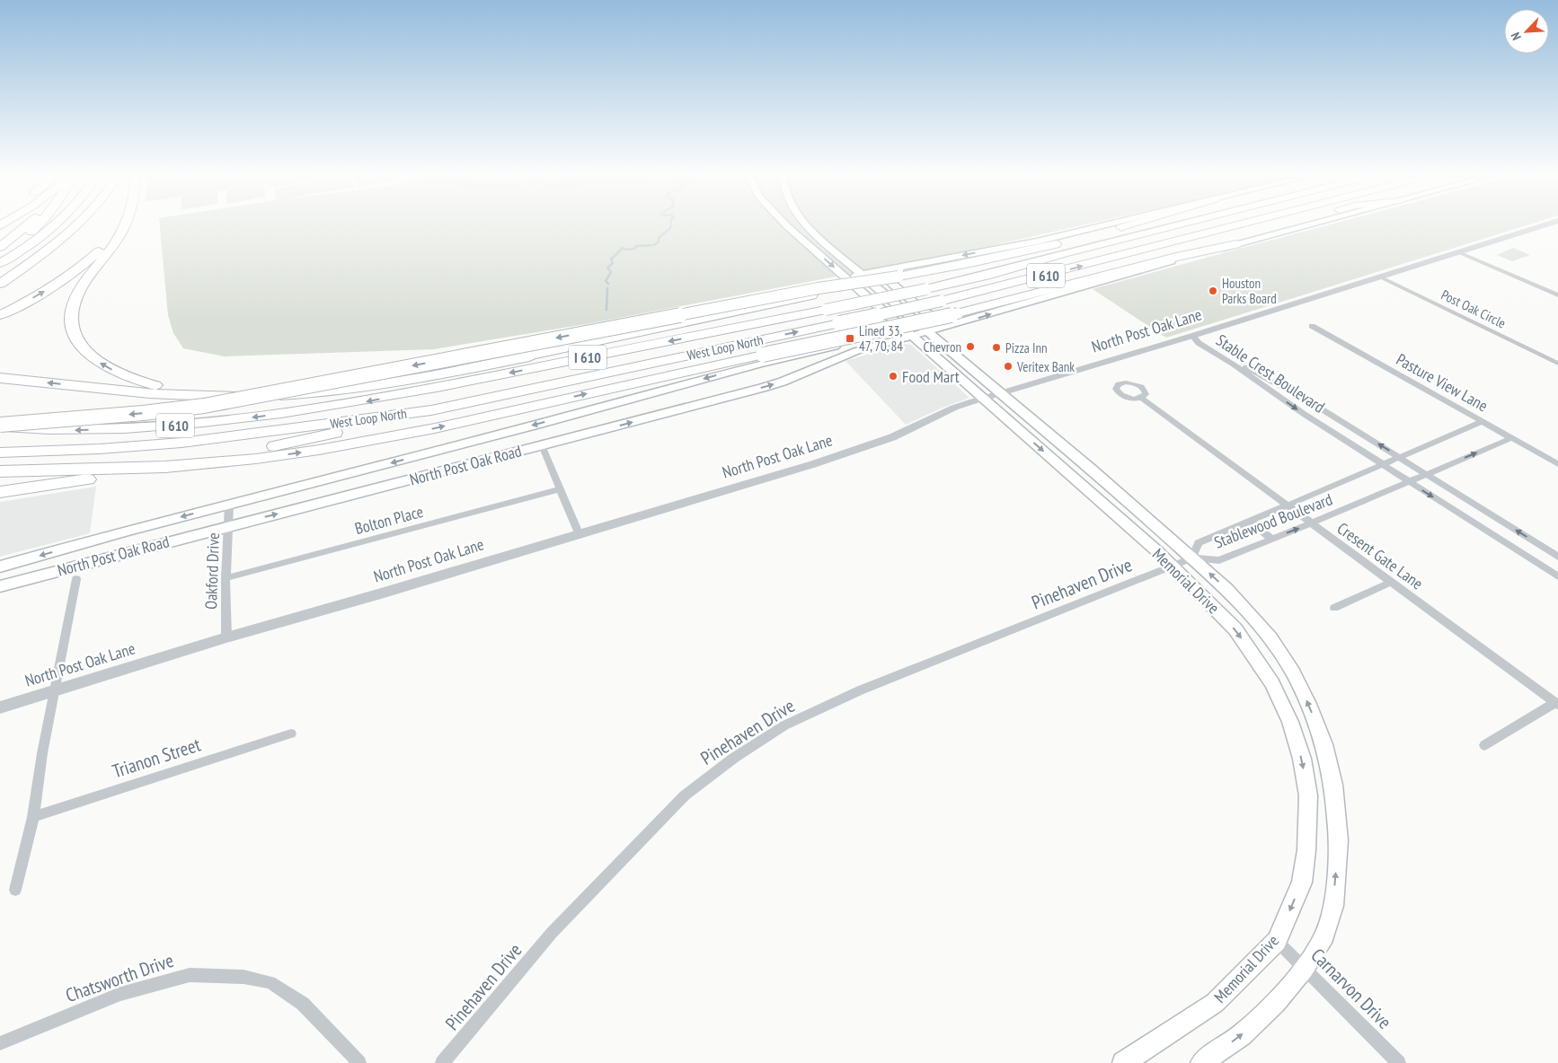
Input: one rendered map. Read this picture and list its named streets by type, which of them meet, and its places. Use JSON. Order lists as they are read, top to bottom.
{
  "streets": {
    "highway": ["I 610", "West Loop North"],
    "main road": ["North Post Oak Road", "Memorial Drive"],
    "street": [
      "Post Oak Circle",
      "North Post Oak Lane",
      "Stable Crest Boulevard",
      "Pasture View Lane",
      "Bolton Place",
      "Stablewood Boulevard",
      "Cresent Gate Lane",
      "Oakford Drive",
      "Pinehaven Drive",
      "Trianon Street",
      "Chatsworth Drive",
      "Carnarvon Drive"
    ]
  },
  "crossings": [
    ["Post Oak Circle", "North Post Oak Lane"],
    ["North Post Oak Lane", "Stable Crest Boulevard"],
    ["North Post Oak Lane", "Oakford Drive"],
    ["North Post Oak Lane", "Memorial Drive"],
    ["Stable Crest Boulevard", "Stablewood Boulevard"],
    ["Pasture View Lane", "Stablewood Boulevard"],
    ["North Post Oak Road", "Oakford Drive"],
    ["North Post Oak Road", "Memorial Drive"],
    ["Bolton Place", "Oakford Drive"],
    ["Stablewood Boulevard", "Cresent Gate Lane"],
    ["Stablewood Boulevard", "Memorial Drive"],
    ["Stablewood Boulevard", "Pinehaven Drive"],
    ["Memorial Drive", "Pinehaven Drive"],
    ["Memorial Drive", "Carnarvon Drive"]
  ],
  "places": {
    "other": [
      "Houston Parks Board",
      "Chevron",
      "Pizza Inn",
      "Veritex Bank",
      "Food Mart"
    ],
    "transit": ["Lined 33, 47, 70, 84"]
  },
  "north": "bottom left"
}
